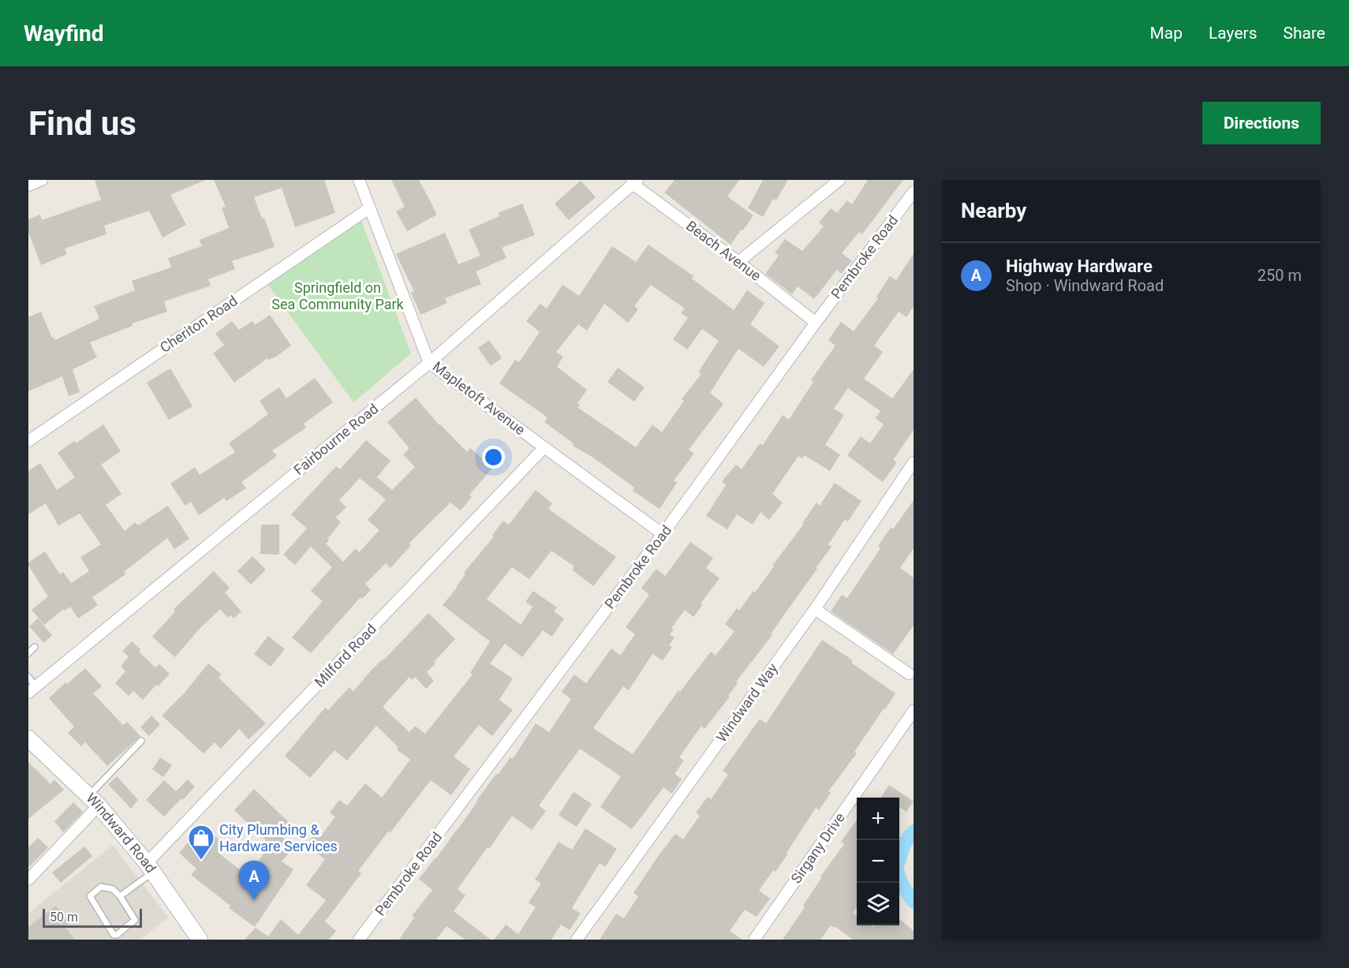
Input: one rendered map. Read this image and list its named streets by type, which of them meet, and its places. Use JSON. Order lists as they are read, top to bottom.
{
  "streets": {
    "main road": ["Windward Road"],
    "street": [
      "Beach Avenue",
      "Pembroke Road",
      "Cheriton Road",
      "Mapletoft Avenue",
      "Fairbourne Road",
      "Milford Road",
      "Windward Way",
      "Sirgany Drive"
    ]
  },
  "crossings": [
    ["Beach Avenue", "Pembroke Road"],
    ["Beach Avenue", "Fairbourne Road"],
    ["Pembroke Road", "Mapletoft Avenue"],
    ["Cheriton Road", "Mapletoft Avenue"],
    ["Mapletoft Avenue", "Fairbourne Road"],
    ["Mapletoft Avenue", "Milford Road"],
    ["Milford Road", "Windward Road"]
  ],
  "parks": ["Springfield on Sea Community Park"],
  "places": {
    "shop": ["City Plumbing & Hardware Services"]
  },
  "scale_bar": "50 m",
  "page": {
    "header": "Wayfind",
    "nav": ["Map", "Layers", "Share"],
    "buttons": "Directions",
    "title": "Find us",
    "heading": "Nearby",
    "list": [
      {
        "mark": "A",
        "name": "Highway Hardware",
        "note": "Shop · Windward Road",
        "value": "250 m"
      }
    ],
    "map_buttons": ["+", "−"],
    "pins": "A",
    "scale": "50 m"
  }
}
